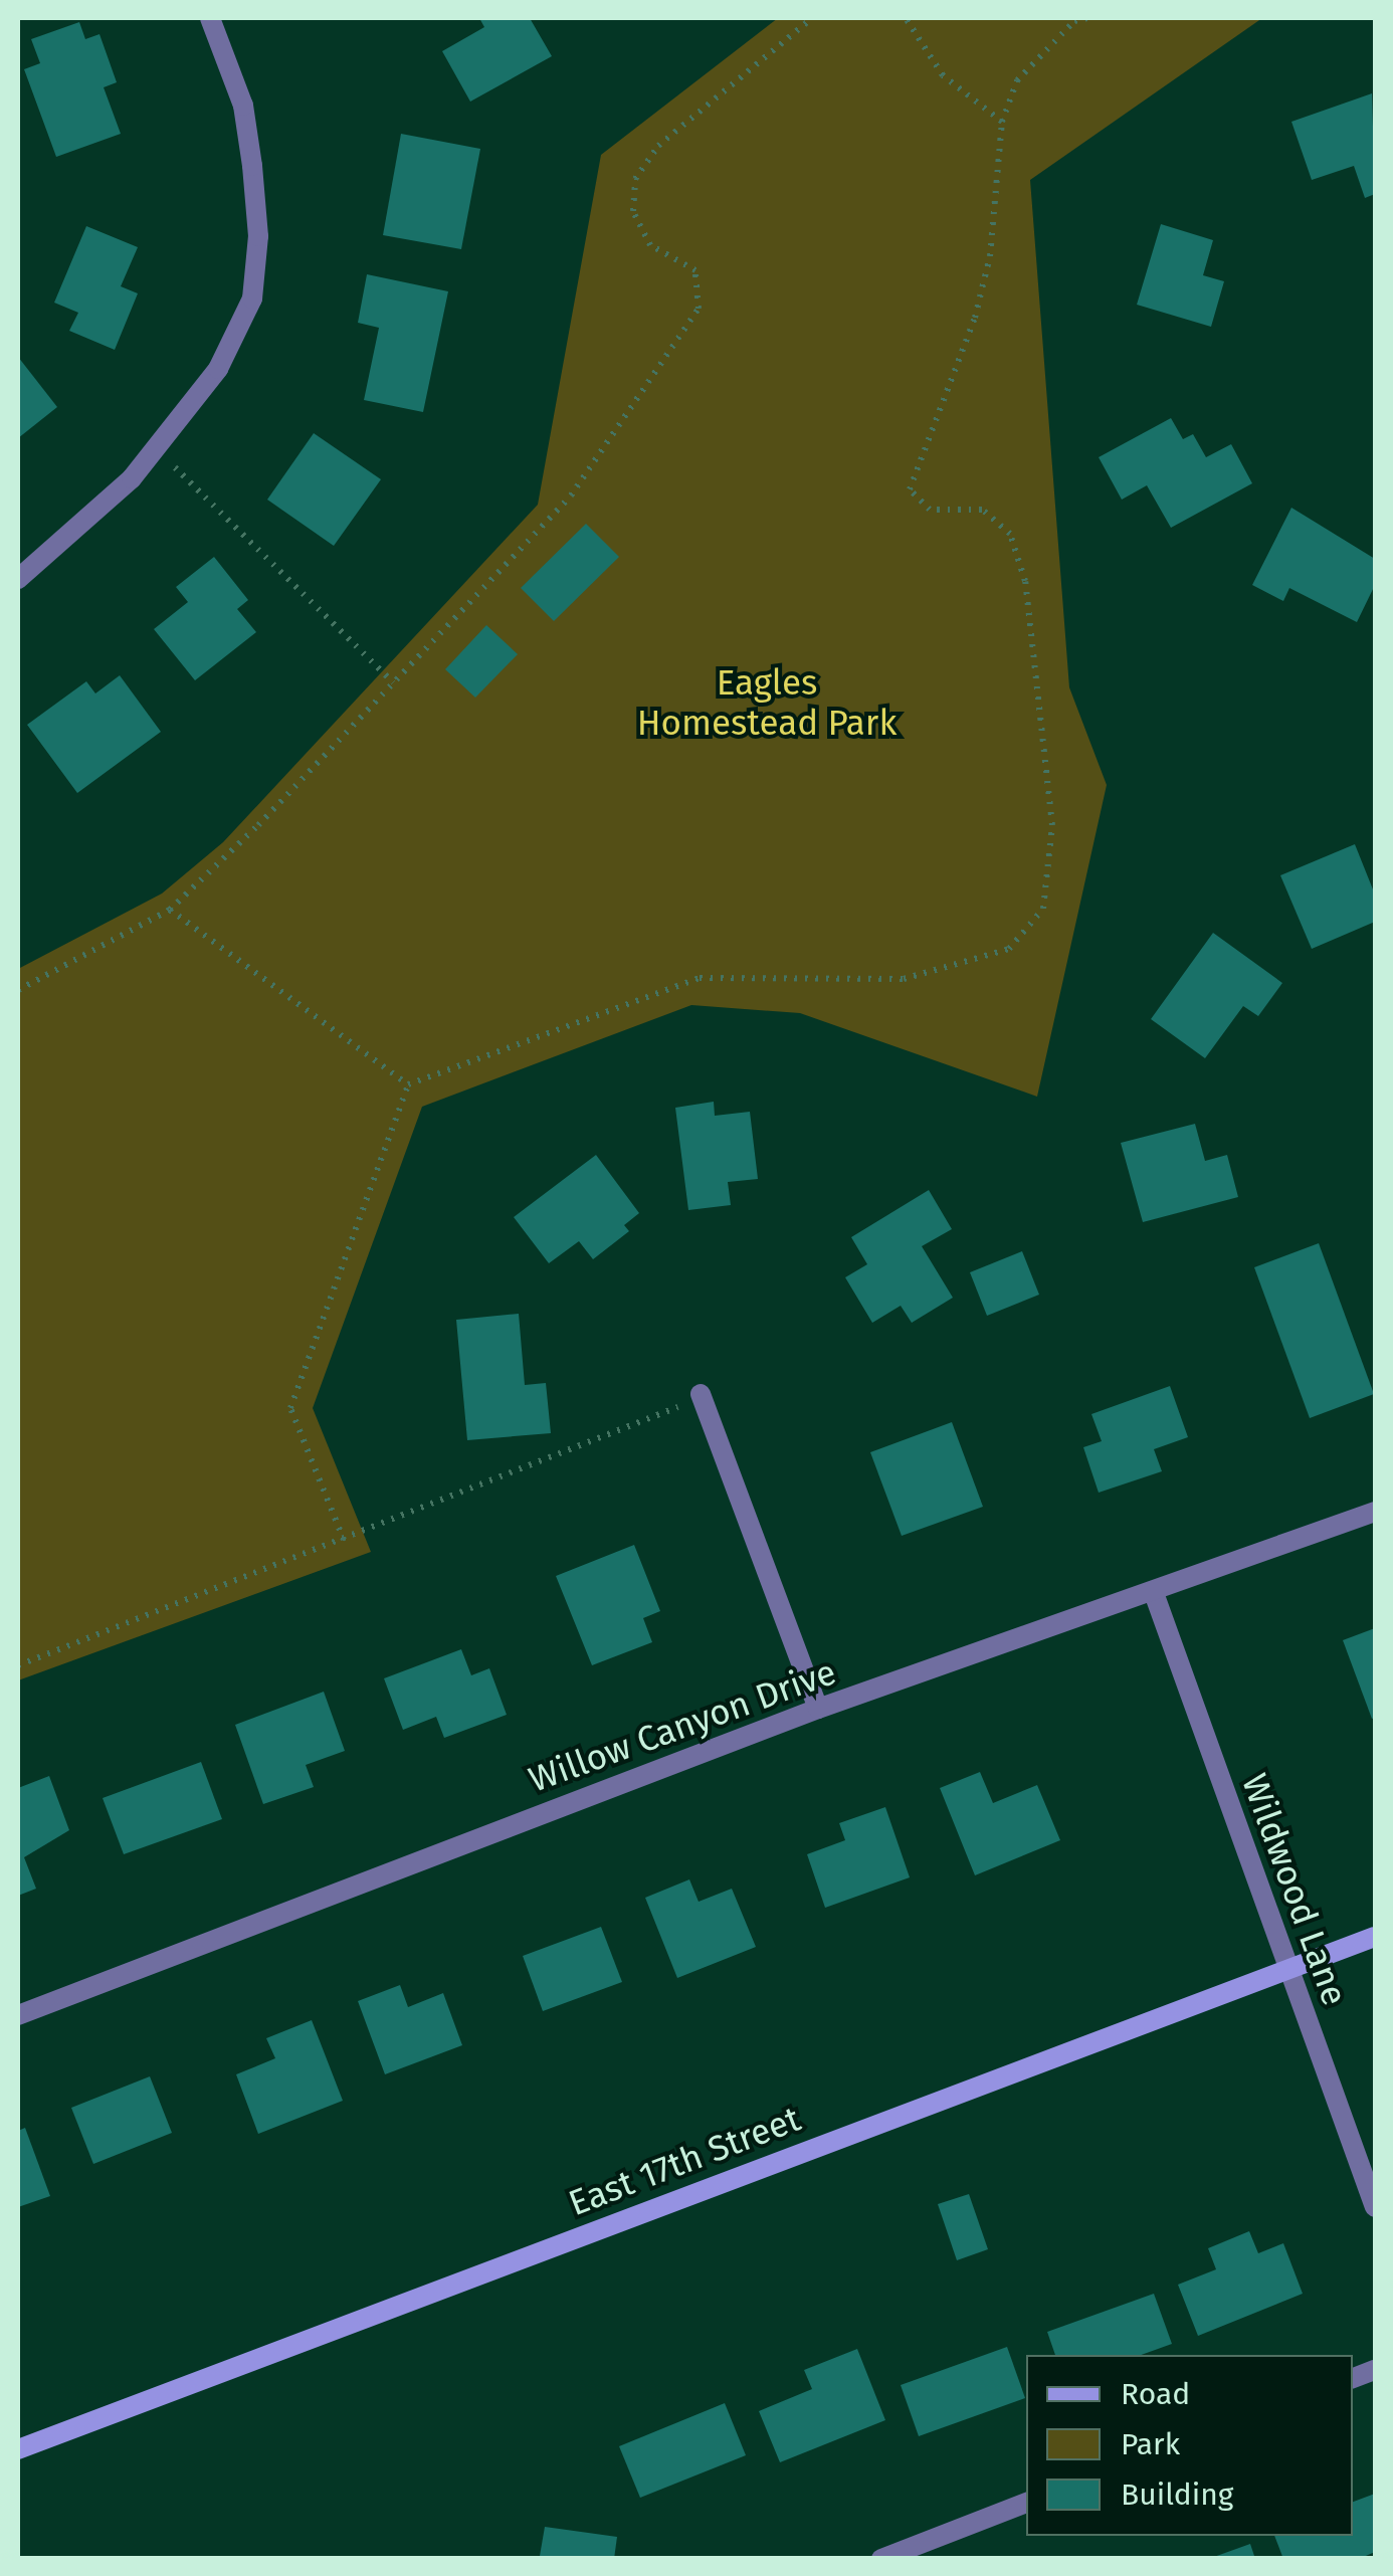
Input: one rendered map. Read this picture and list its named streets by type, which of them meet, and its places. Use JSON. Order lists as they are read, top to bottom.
{
  "streets": {
    "main road": ["East 17th Street"],
    "street": ["Willow Canyon Drive", "Wildwood Lane"]
  },
  "crossings": [
    ["Willow Canyon Drive", "Wildwood Lane"],
    ["Wildwood Lane", "East 17th Street"]
  ],
  "parks": ["Eagles Homestead Park"],
  "legend": ["Road", "Park", "Building"]
}
